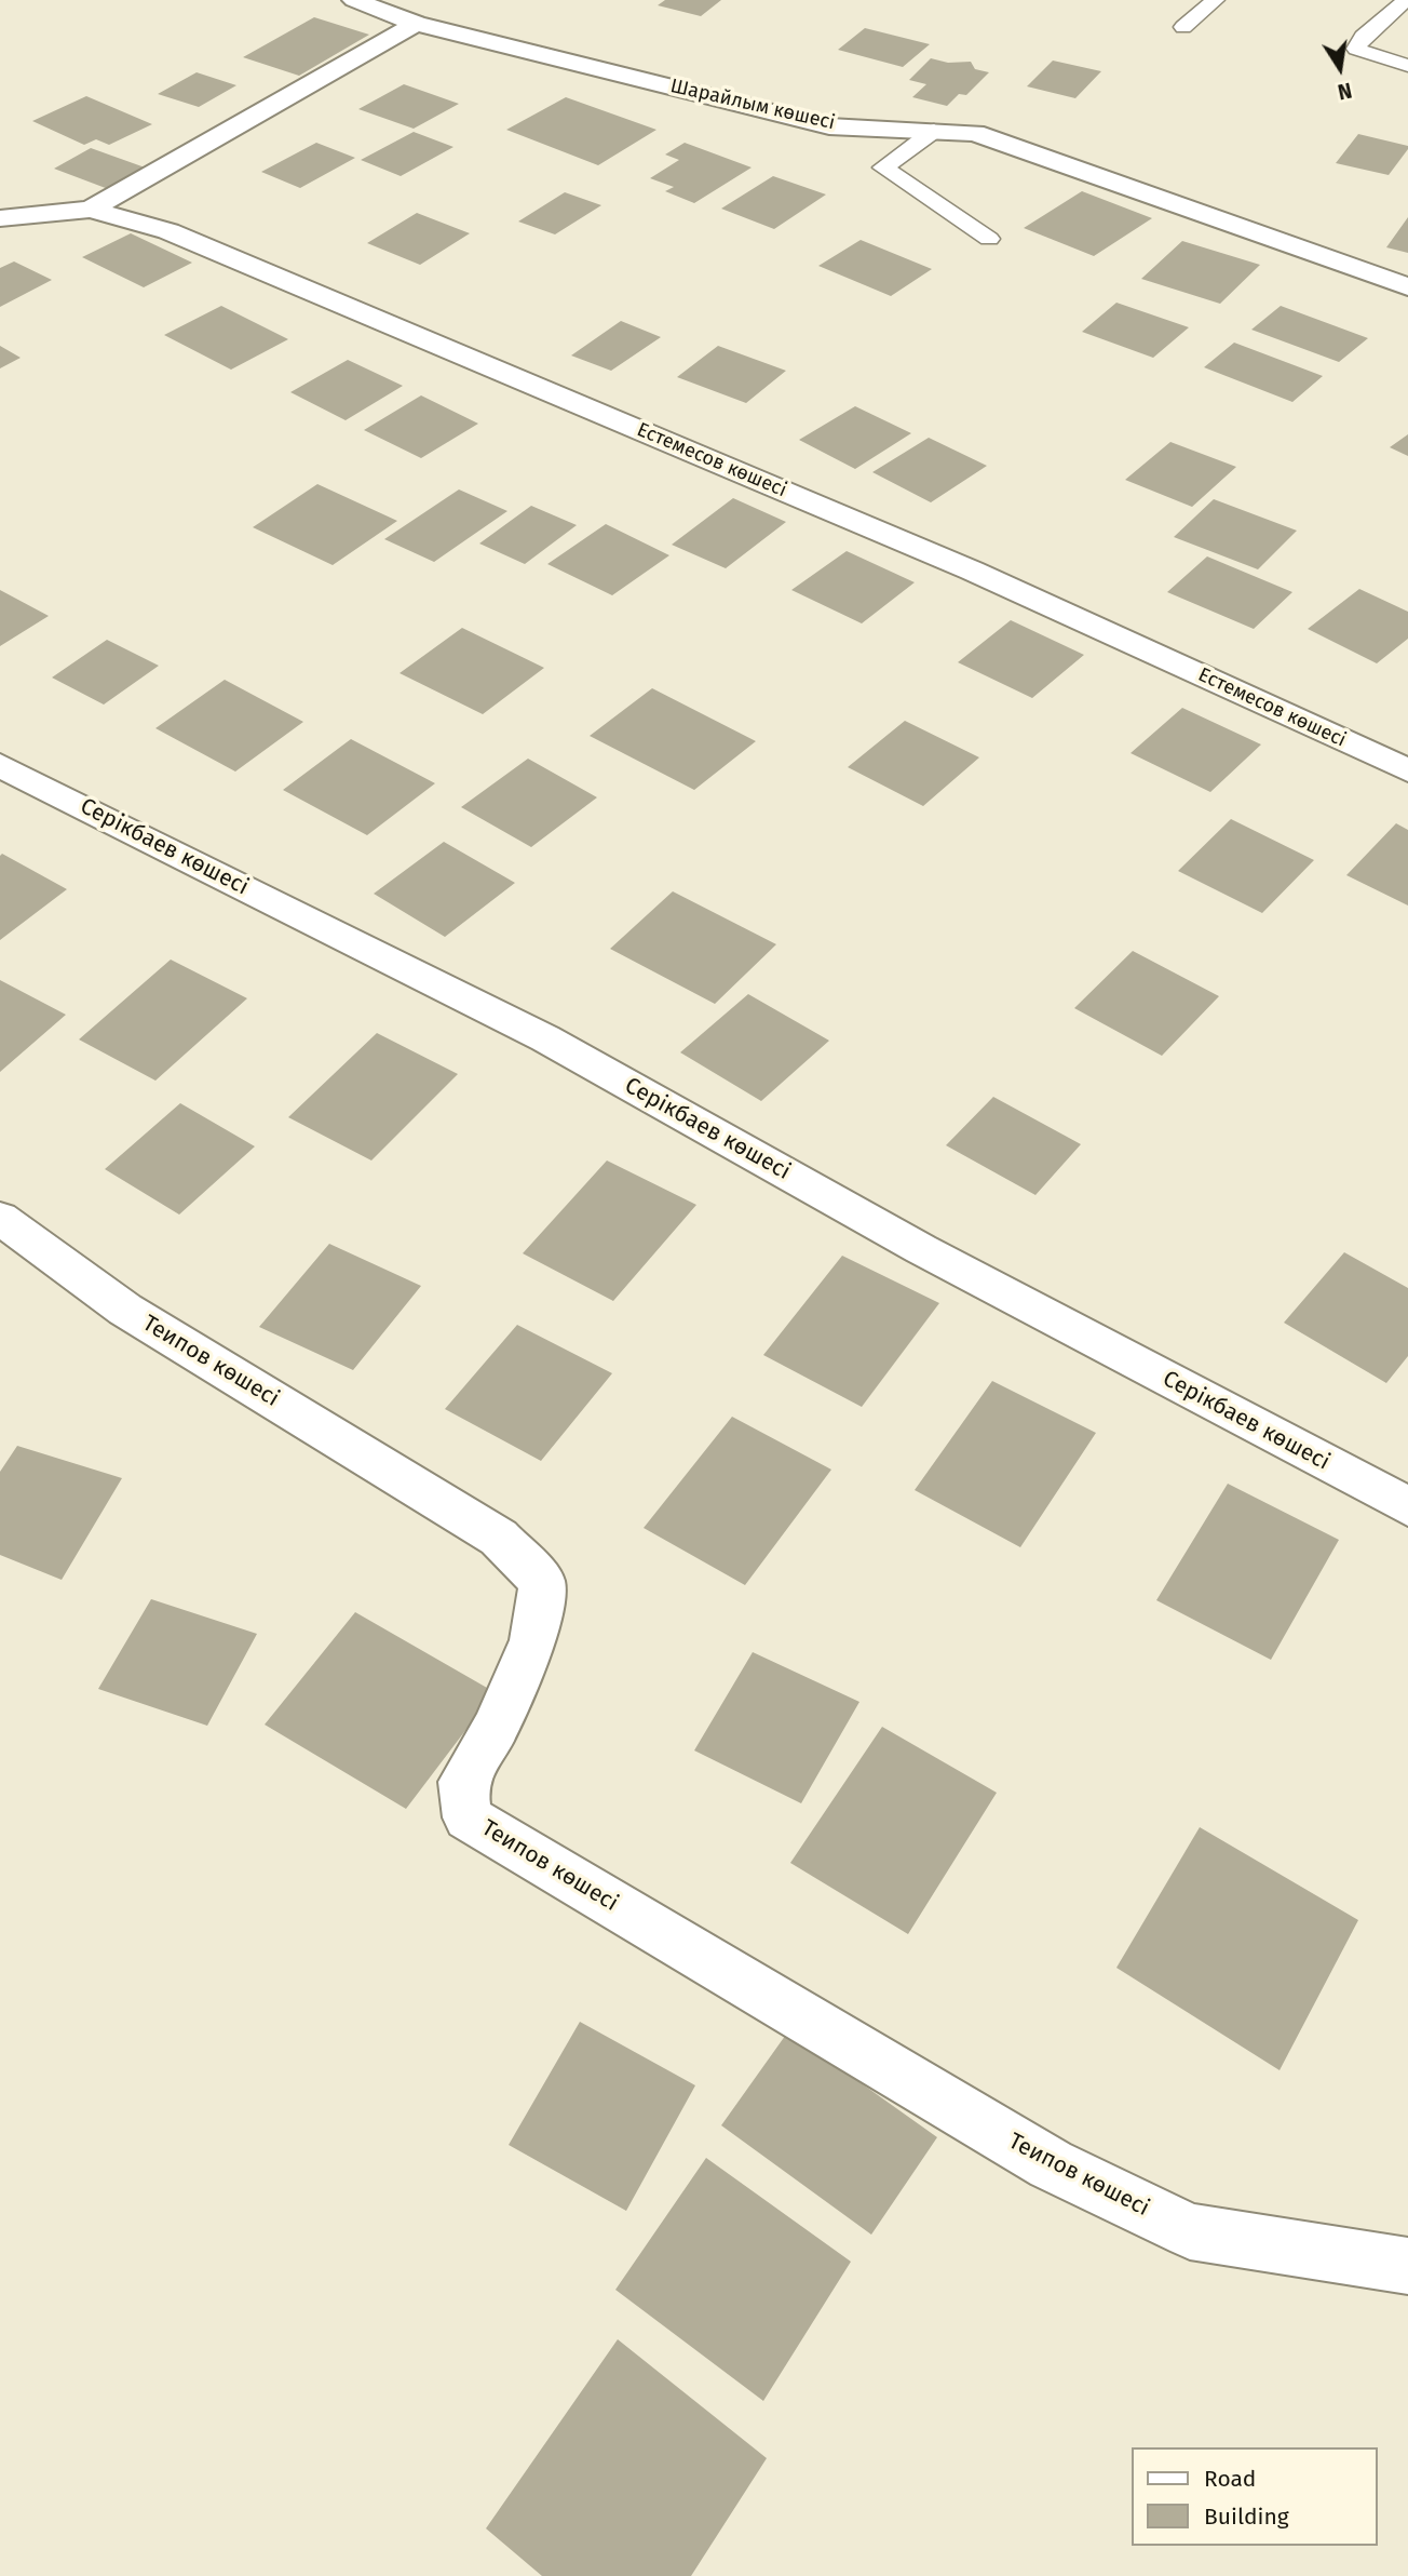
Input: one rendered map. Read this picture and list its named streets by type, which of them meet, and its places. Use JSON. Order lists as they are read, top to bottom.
{
  "streets": {
    "street": [
      "Шарайлым көшесі",
      "Естемесов көшесі",
      "Серікбаев көшесі",
      "Теипов көшесі"
    ]
  },
  "legend": ["Road", "Building"],
  "north": "bottom"
}
